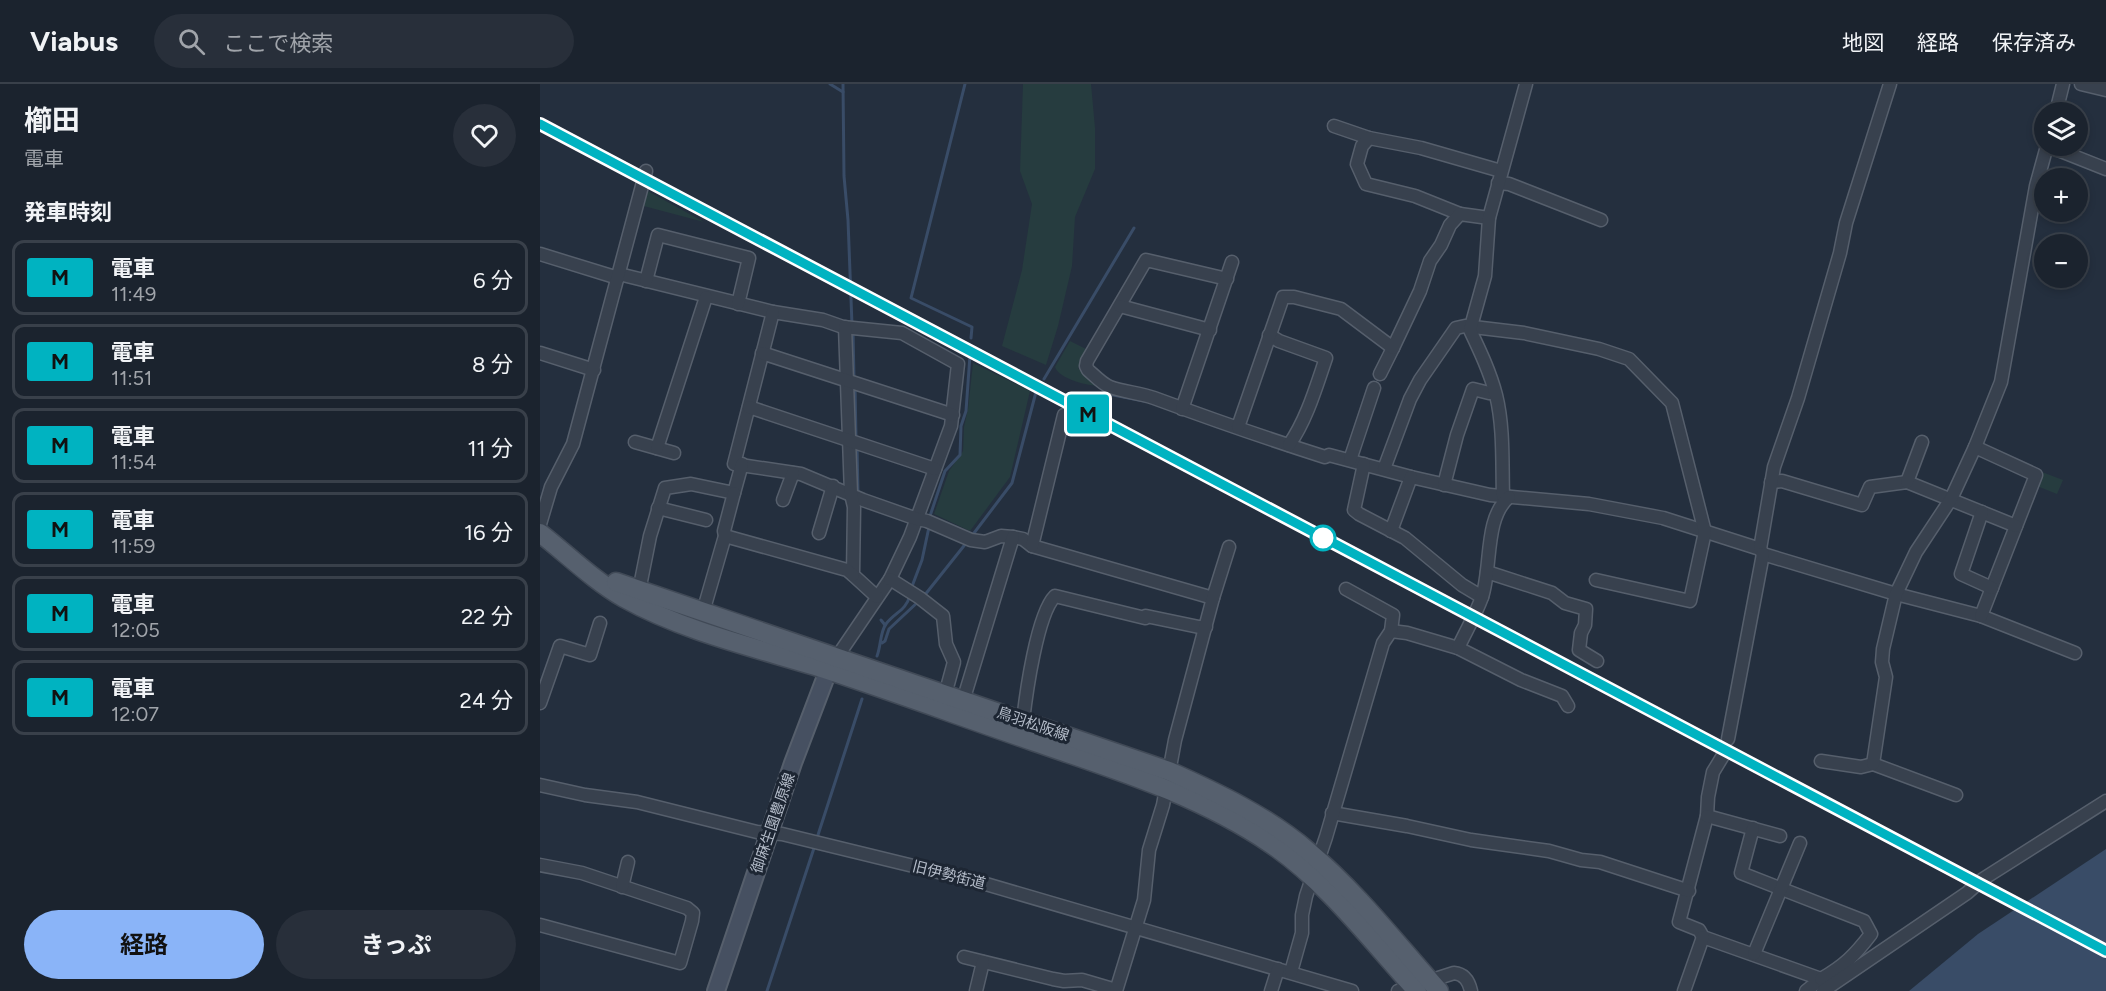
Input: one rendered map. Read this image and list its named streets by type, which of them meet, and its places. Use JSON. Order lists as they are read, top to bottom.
{
  "streets": {
    "main road": ["鳥羽松阪線", "御麻生園豊原線"],
    "street": ["旧伊勢街道"]
  },
  "crossings": [
    ["鳥羽松阪線", "御麻生園豊原線"],
    ["御麻生園豊原線", "旧伊勢街道"]
  ],
  "page": {
    "header": "Viabus",
    "search": "ここで検索",
    "nav": ["地図", "経路", "保存済み"],
    "heading": [
      ["櫛田", "電車"],
      "発車時刻"
    ],
    "on_map": "M",
    "map_buttons": ["+", "−"],
    "list": [
      {
        "mark": "M",
        "name": "電車",
        "note": "11:49",
        "value": "6 分"
      },
      {
        "mark": "M",
        "name": "電車",
        "note": "11:51",
        "value": "8 分"
      },
      {
        "mark": "M",
        "name": "電車",
        "note": "11:54",
        "value": "11 分"
      },
      {
        "mark": "M",
        "name": "電車",
        "note": "11:59",
        "value": "16 分"
      },
      {
        "mark": "M",
        "name": "電車",
        "note": "12:05",
        "value": "22 分"
      },
      {
        "mark": "M",
        "name": "電車",
        "note": "12:07",
        "value": "24 分"
      }
    ],
    "buttons": ["経路", "きっぷ"]
  }
}
